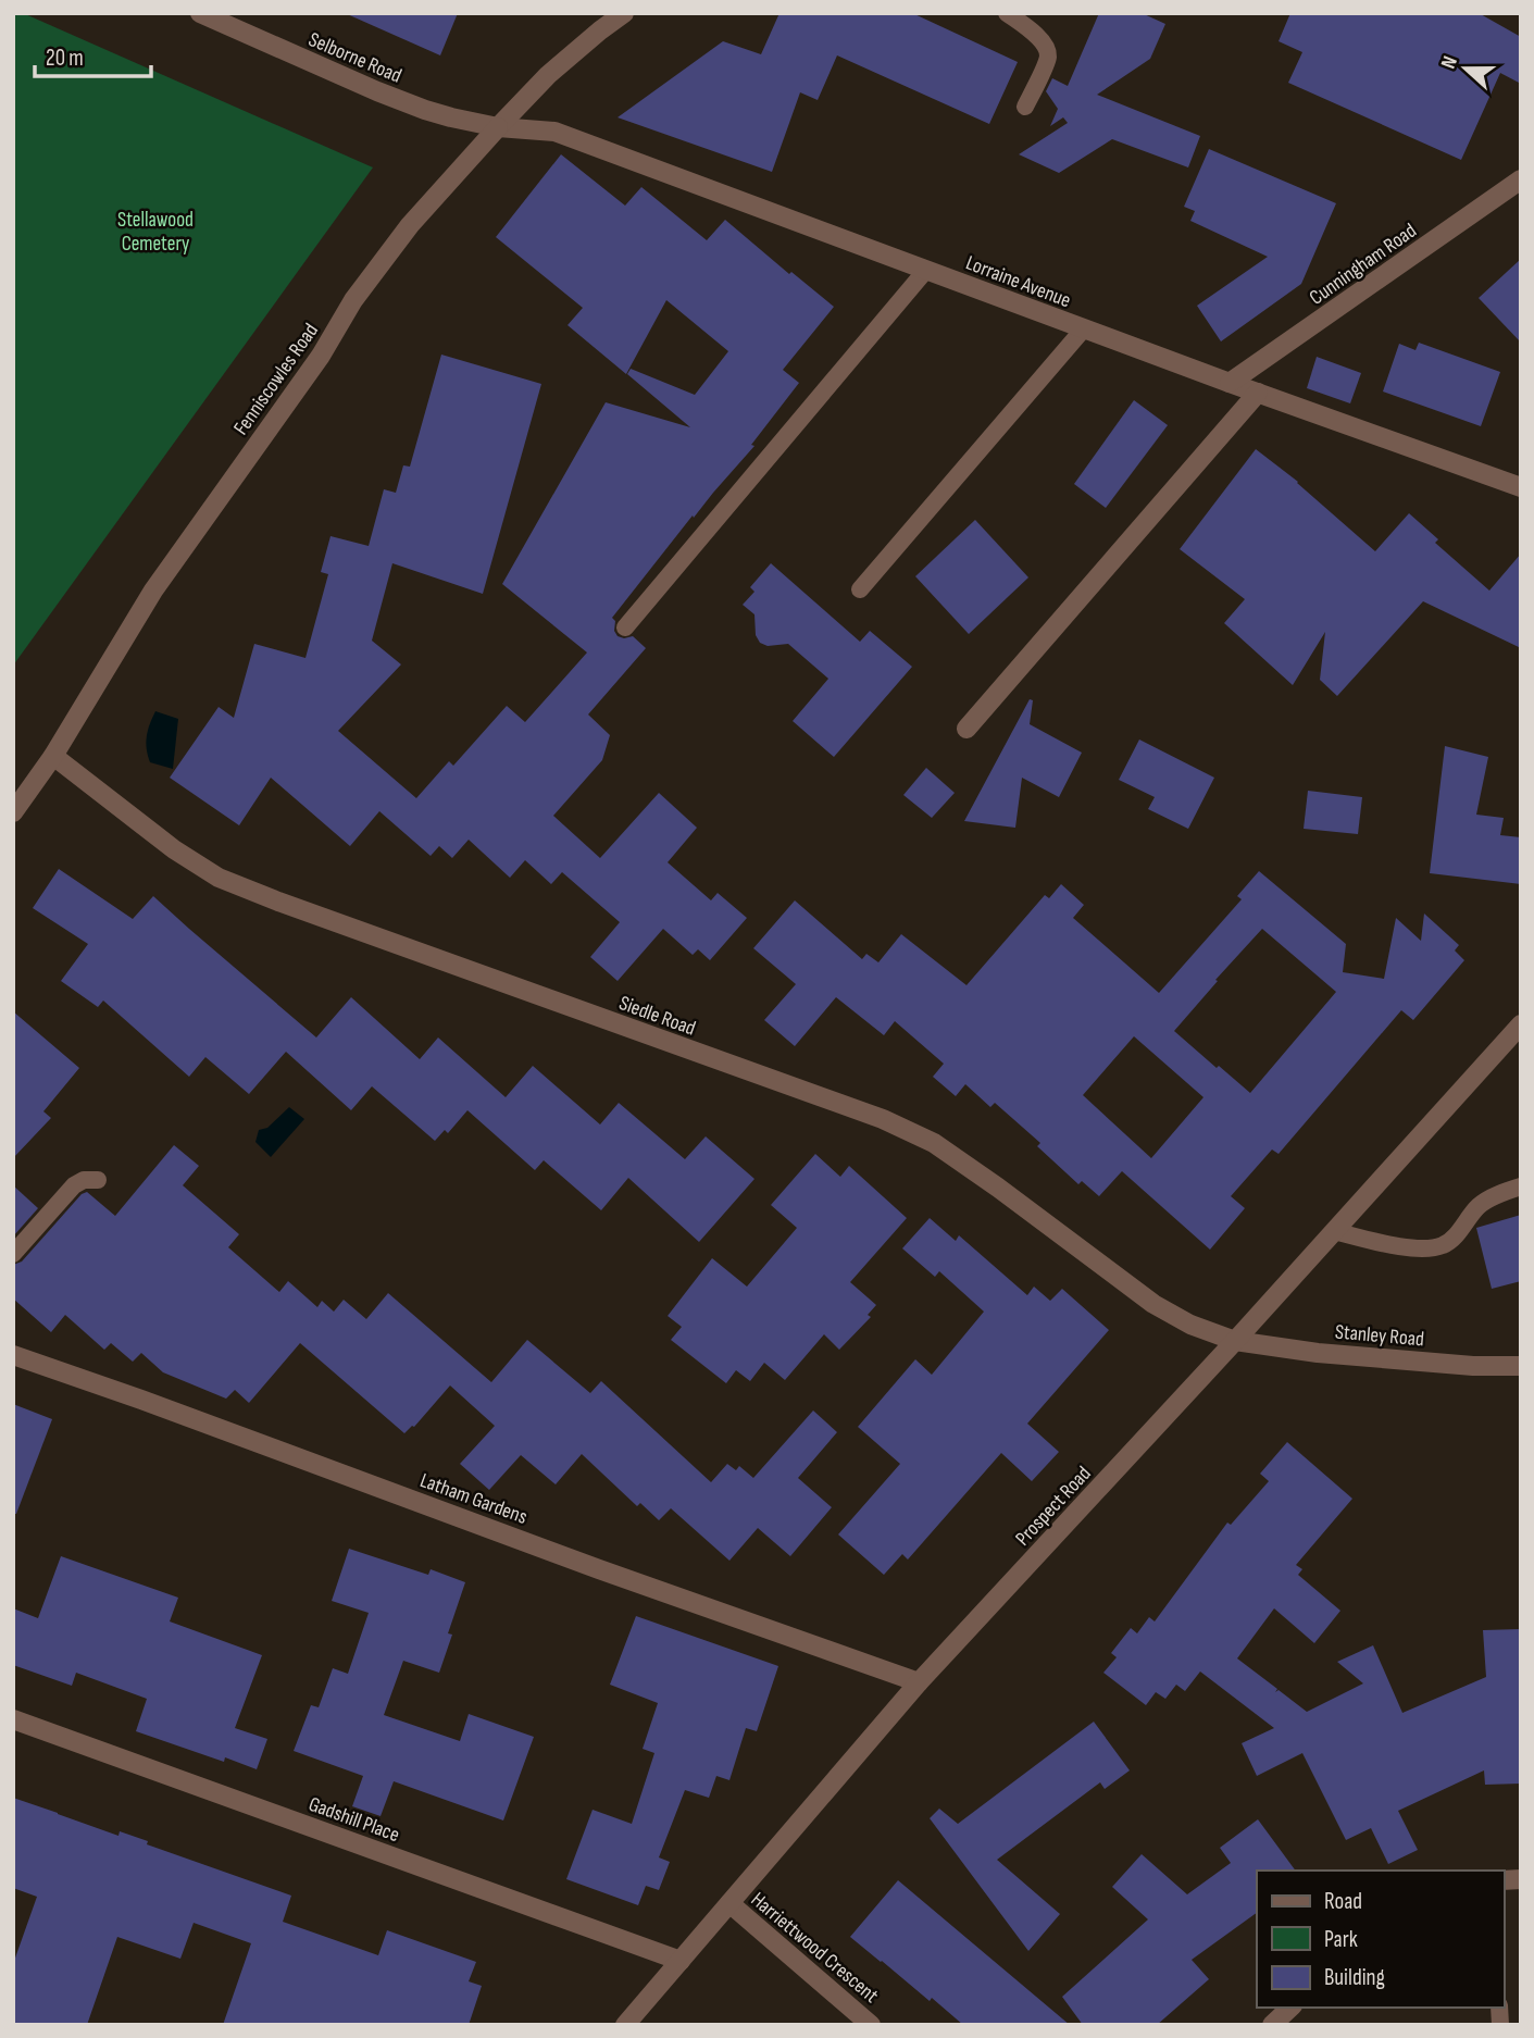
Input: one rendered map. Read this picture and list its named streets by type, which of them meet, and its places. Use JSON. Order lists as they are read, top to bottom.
{
  "streets": {
    "street": [
      "Selborne Road",
      "Cunningham Road",
      "Lorraine Avenue",
      "Fenniscowles Road",
      "Siedle Road",
      "Stanley Road",
      "Latham Gardens",
      "Prospect Road",
      "Gadshill Place",
      "Harriettwood Crescent"
    ]
  },
  "crossings": [
    ["Selborne Road", "Lorraine Avenue"],
    ["Selborne Road", "Fenniscowles Road"],
    ["Cunningham Road", "Lorraine Avenue"],
    ["Lorraine Avenue", "Fenniscowles Road"],
    ["Fenniscowles Road", "Siedle Road"],
    ["Siedle Road", "Stanley Road"],
    ["Siedle Road", "Prospect Road"],
    ["Stanley Road", "Prospect Road"],
    ["Latham Gardens", "Prospect Road"],
    ["Prospect Road", "Gadshill Place"],
    ["Prospect Road", "Harriettwood Crescent"]
  ],
  "parks": ["Stellawood Cemetery"],
  "legend": ["Road", "Park", "Building"],
  "scale_bar": "20 m",
  "north": "left"
}
